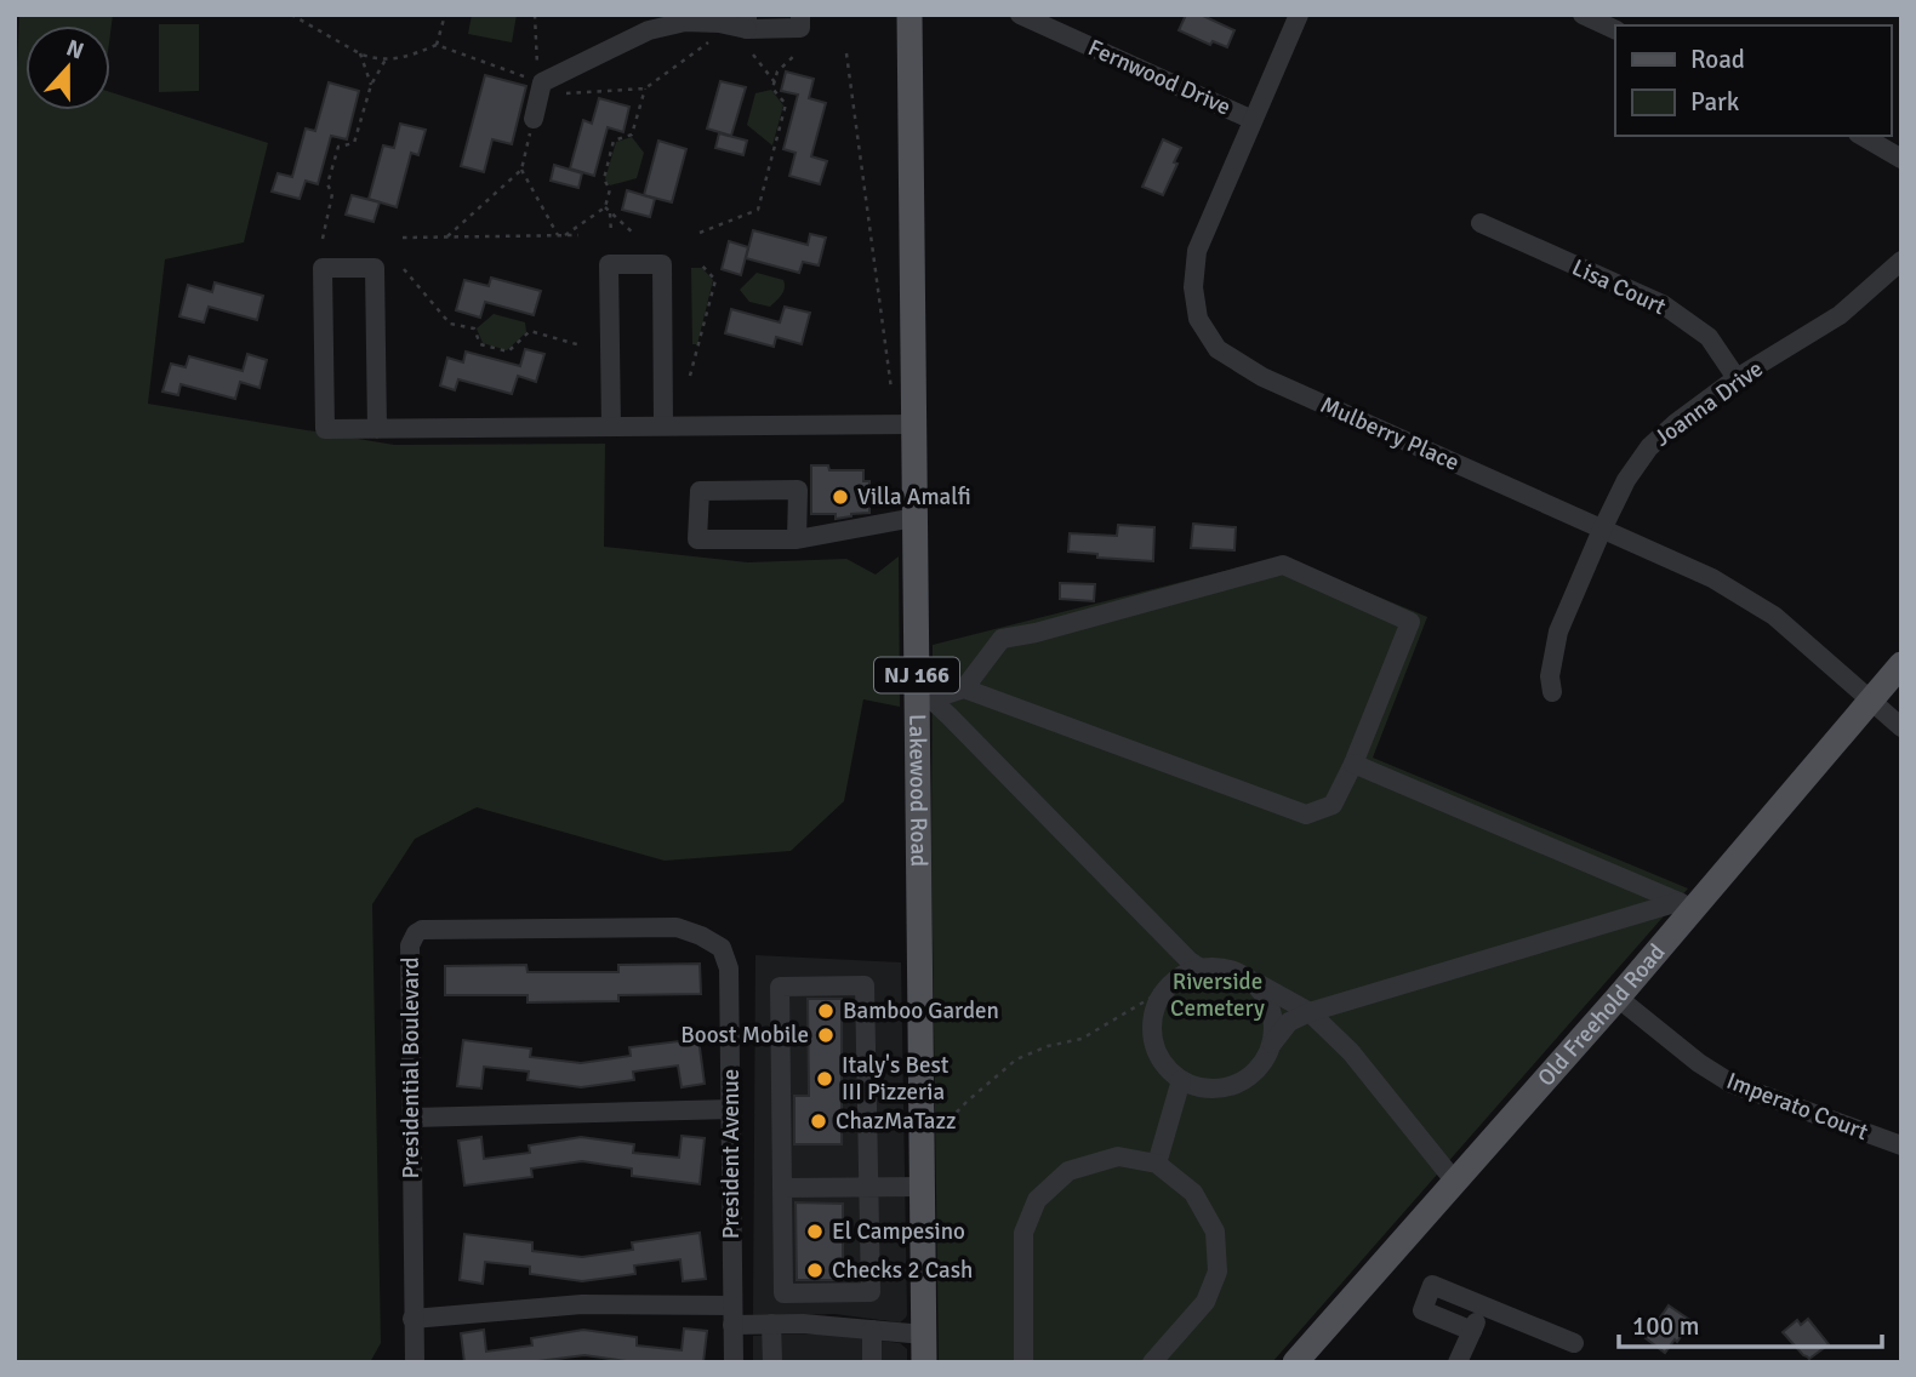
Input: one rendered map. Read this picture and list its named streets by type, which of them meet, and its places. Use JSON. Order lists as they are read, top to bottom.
{
  "streets": {
    "main road": ["NJ 166", "Lakewood Road", "Old Freehold Road"],
    "street": [
      "Fernwood Drive",
      "Lisa Court",
      "Joanna Drive",
      "Mulberry Place",
      "Presidential Boulevard",
      "Imperato Court",
      "President Avenue"
    ]
  },
  "crossings": [
    ["Fernwood Drive", "Mulberry Place"],
    ["Lisa Court", "Joanna Drive"],
    ["Joanna Drive", "Mulberry Place"],
    ["Mulberry Place", "Old Freehold Road"],
    ["Old Freehold Road", "Imperato Court"],
    ["Presidential Boulevard", "President Avenue"]
  ],
  "parks": ["Riverside Cemetery"],
  "places": [
    "Villa Amalfi",
    "Bamboo Garden",
    "Boost Mobile",
    "Italy's Best III Pizzeria",
    "ChazMaTazz",
    "El Campesino",
    "Checks 2 Cash"
  ],
  "legend": ["Road", "Park"],
  "scale_bar": "100 m",
  "north": "top"
}
